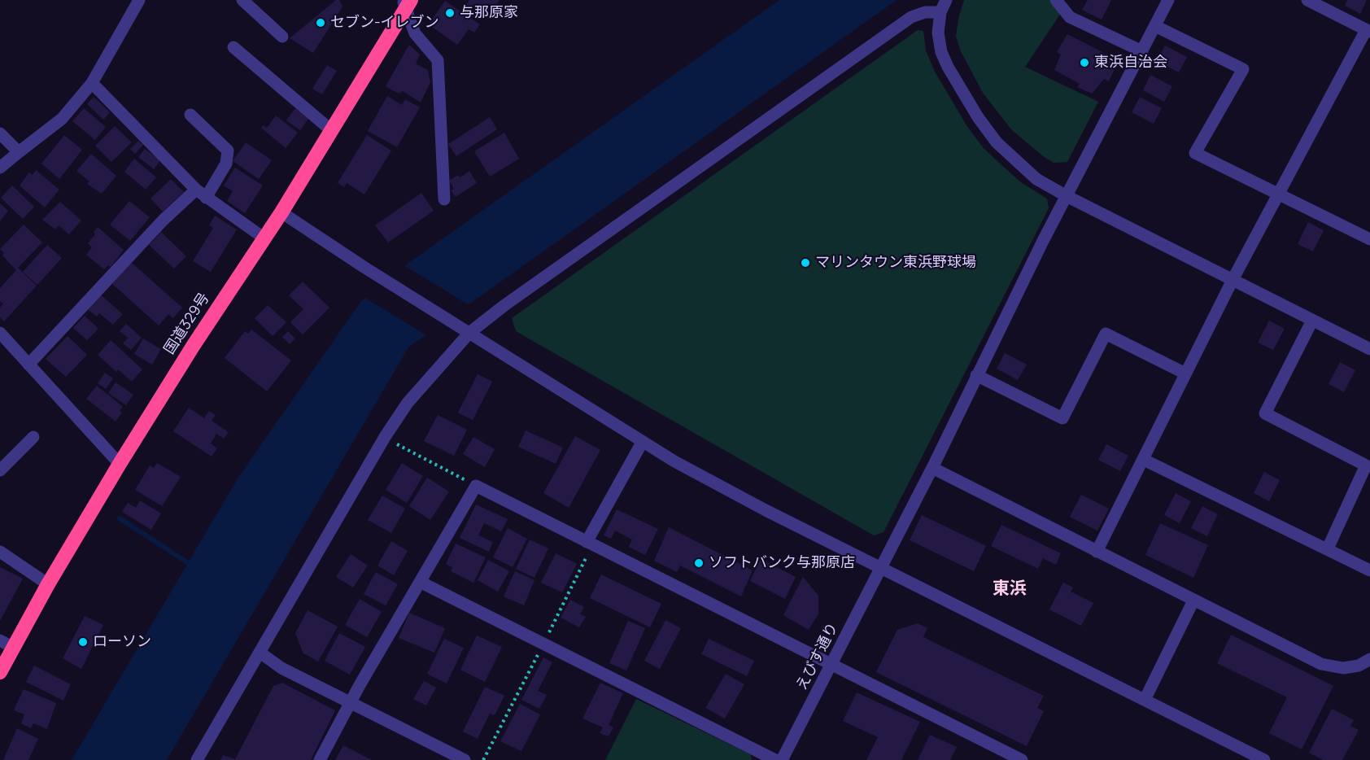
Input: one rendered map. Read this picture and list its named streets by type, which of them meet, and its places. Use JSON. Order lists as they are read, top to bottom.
{
  "streets": {
    "highway": ["国道329号"],
    "street": ["えびす通り"]
  },
  "districts": ["東浜"],
  "places": [
    "与那原家",
    "セブン-イレブン",
    "東浜自治会",
    "マリンタウン東浜野球場",
    "ソフトバンク与那原店",
    "ローソン"
  ]
}
